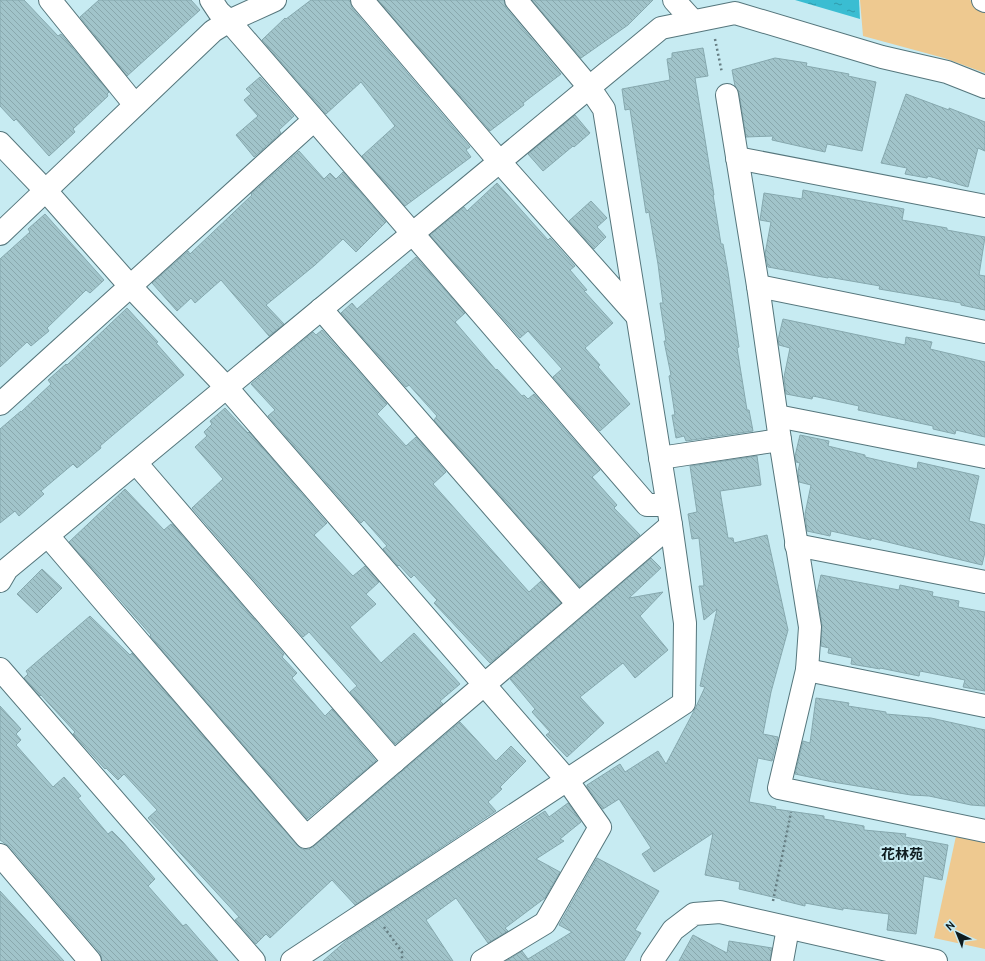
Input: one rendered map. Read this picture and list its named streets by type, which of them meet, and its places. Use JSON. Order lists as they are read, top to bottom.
{
  "districts": ["花林苑"],
  "north": "top left"
}
